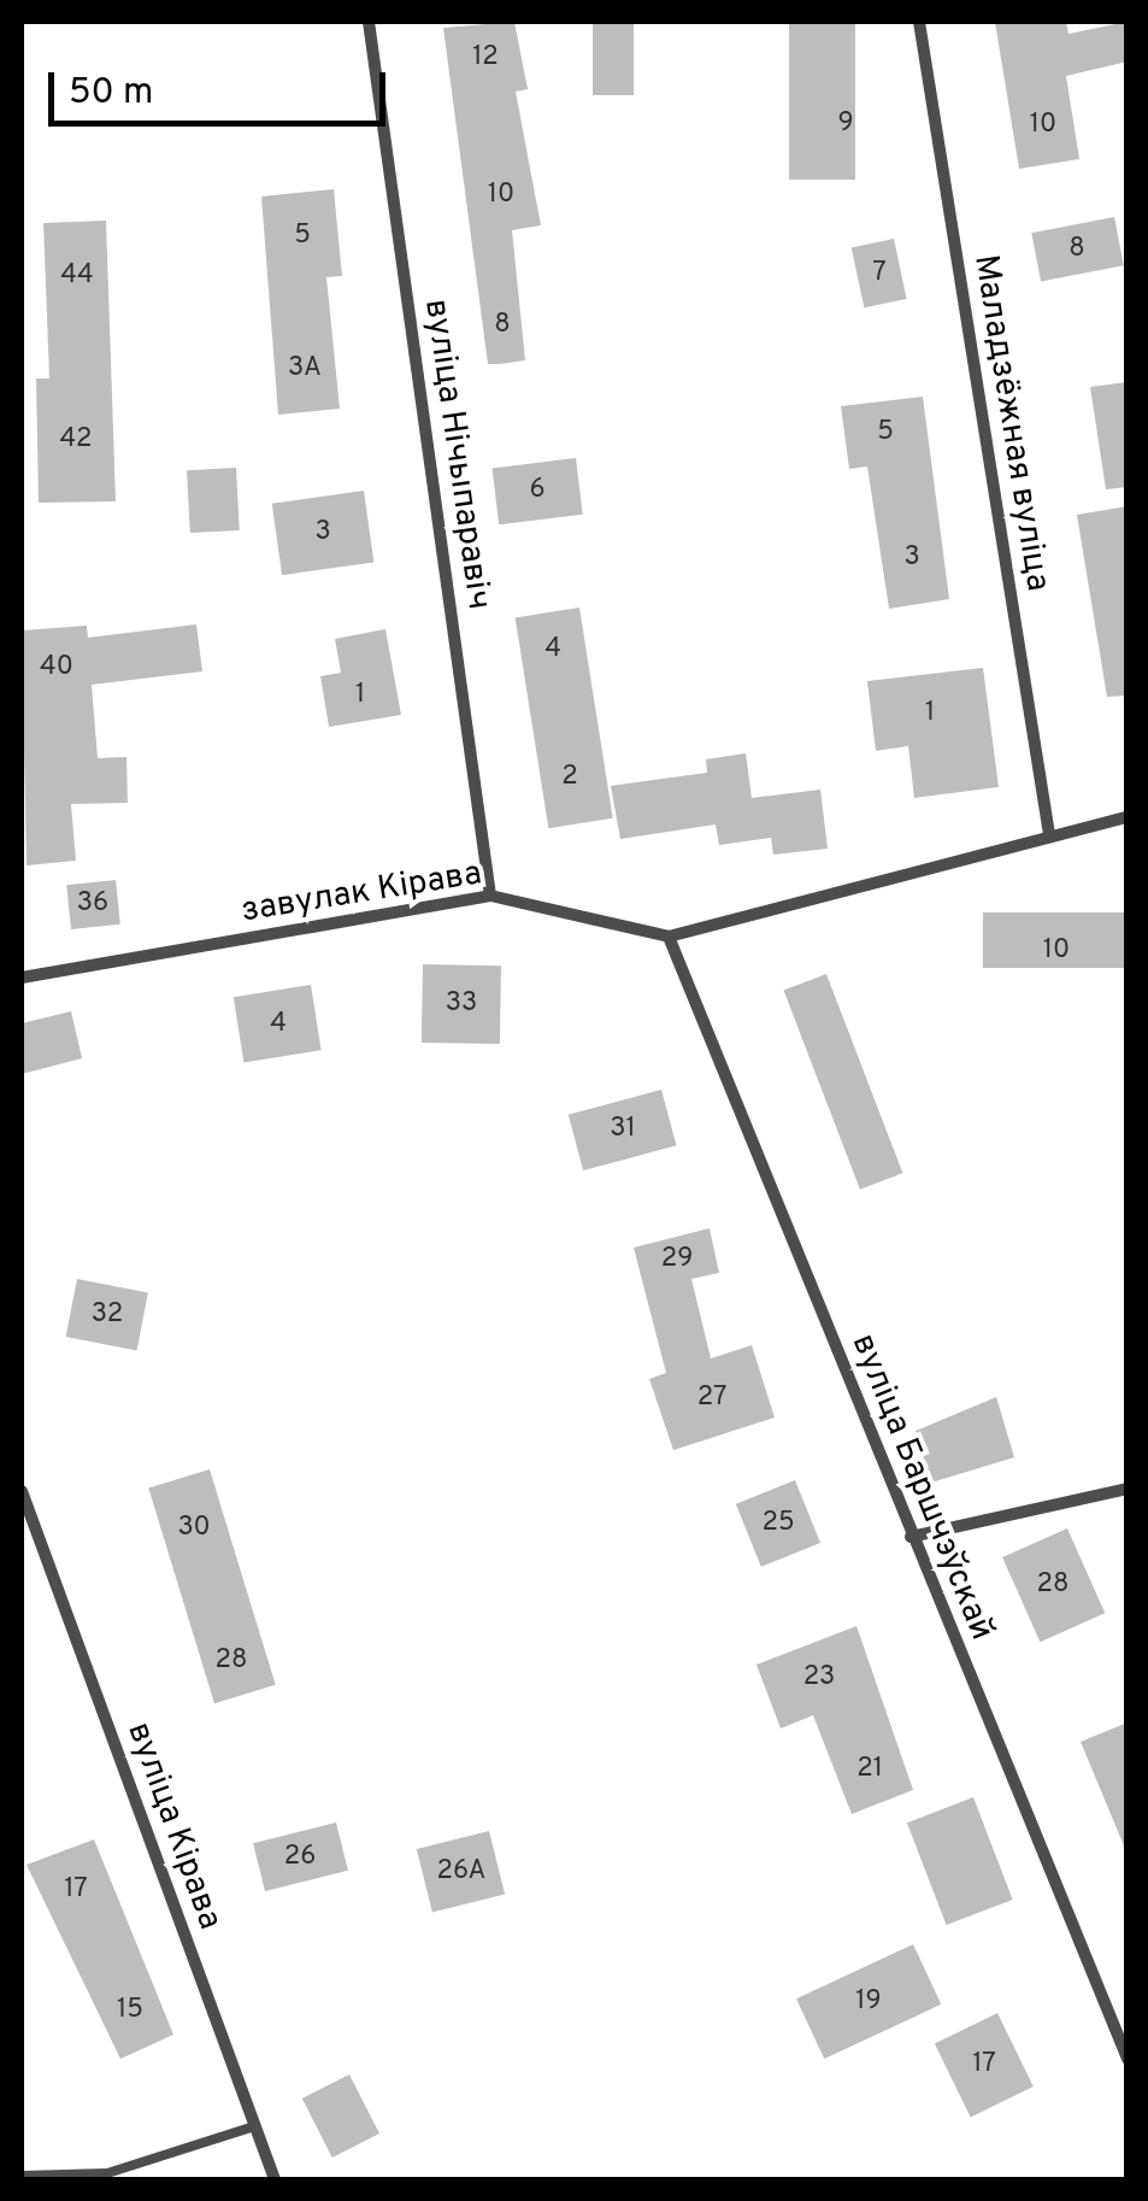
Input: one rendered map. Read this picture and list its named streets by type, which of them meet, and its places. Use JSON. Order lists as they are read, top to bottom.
{
  "streets": {
    "street": [
      "Маладзёжная вуліца",
      "вуліца Нічыпаравіч",
      "завулак Кірава",
      "вуліца Баршчэўскай",
      "вуліца Кірава"
    ]
  },
  "crossings": [
    ["Маладзёжная вуліца", "завулак Кірава"],
    ["вуліца Нічыпаравіч", "завулак Кірава"],
    ["завулак Кірава", "вуліца Баршчэўскай"]
  ],
  "house_numbers": [
    "12",
    "9",
    "10",
    "10",
    "5",
    "8",
    "7",
    "44",
    "8",
    "3А",
    "5",
    "42",
    "6",
    "3",
    "3",
    "4",
    "40",
    "1",
    "1",
    "2",
    "36",
    "10",
    "33",
    "4",
    "31",
    "29",
    "32",
    "27",
    "25",
    "30",
    "28",
    "28",
    "23",
    "21",
    "26",
    "26А",
    "17",
    "19",
    "15",
    "17"
  ],
  "scale_bar": "50 m"
}
